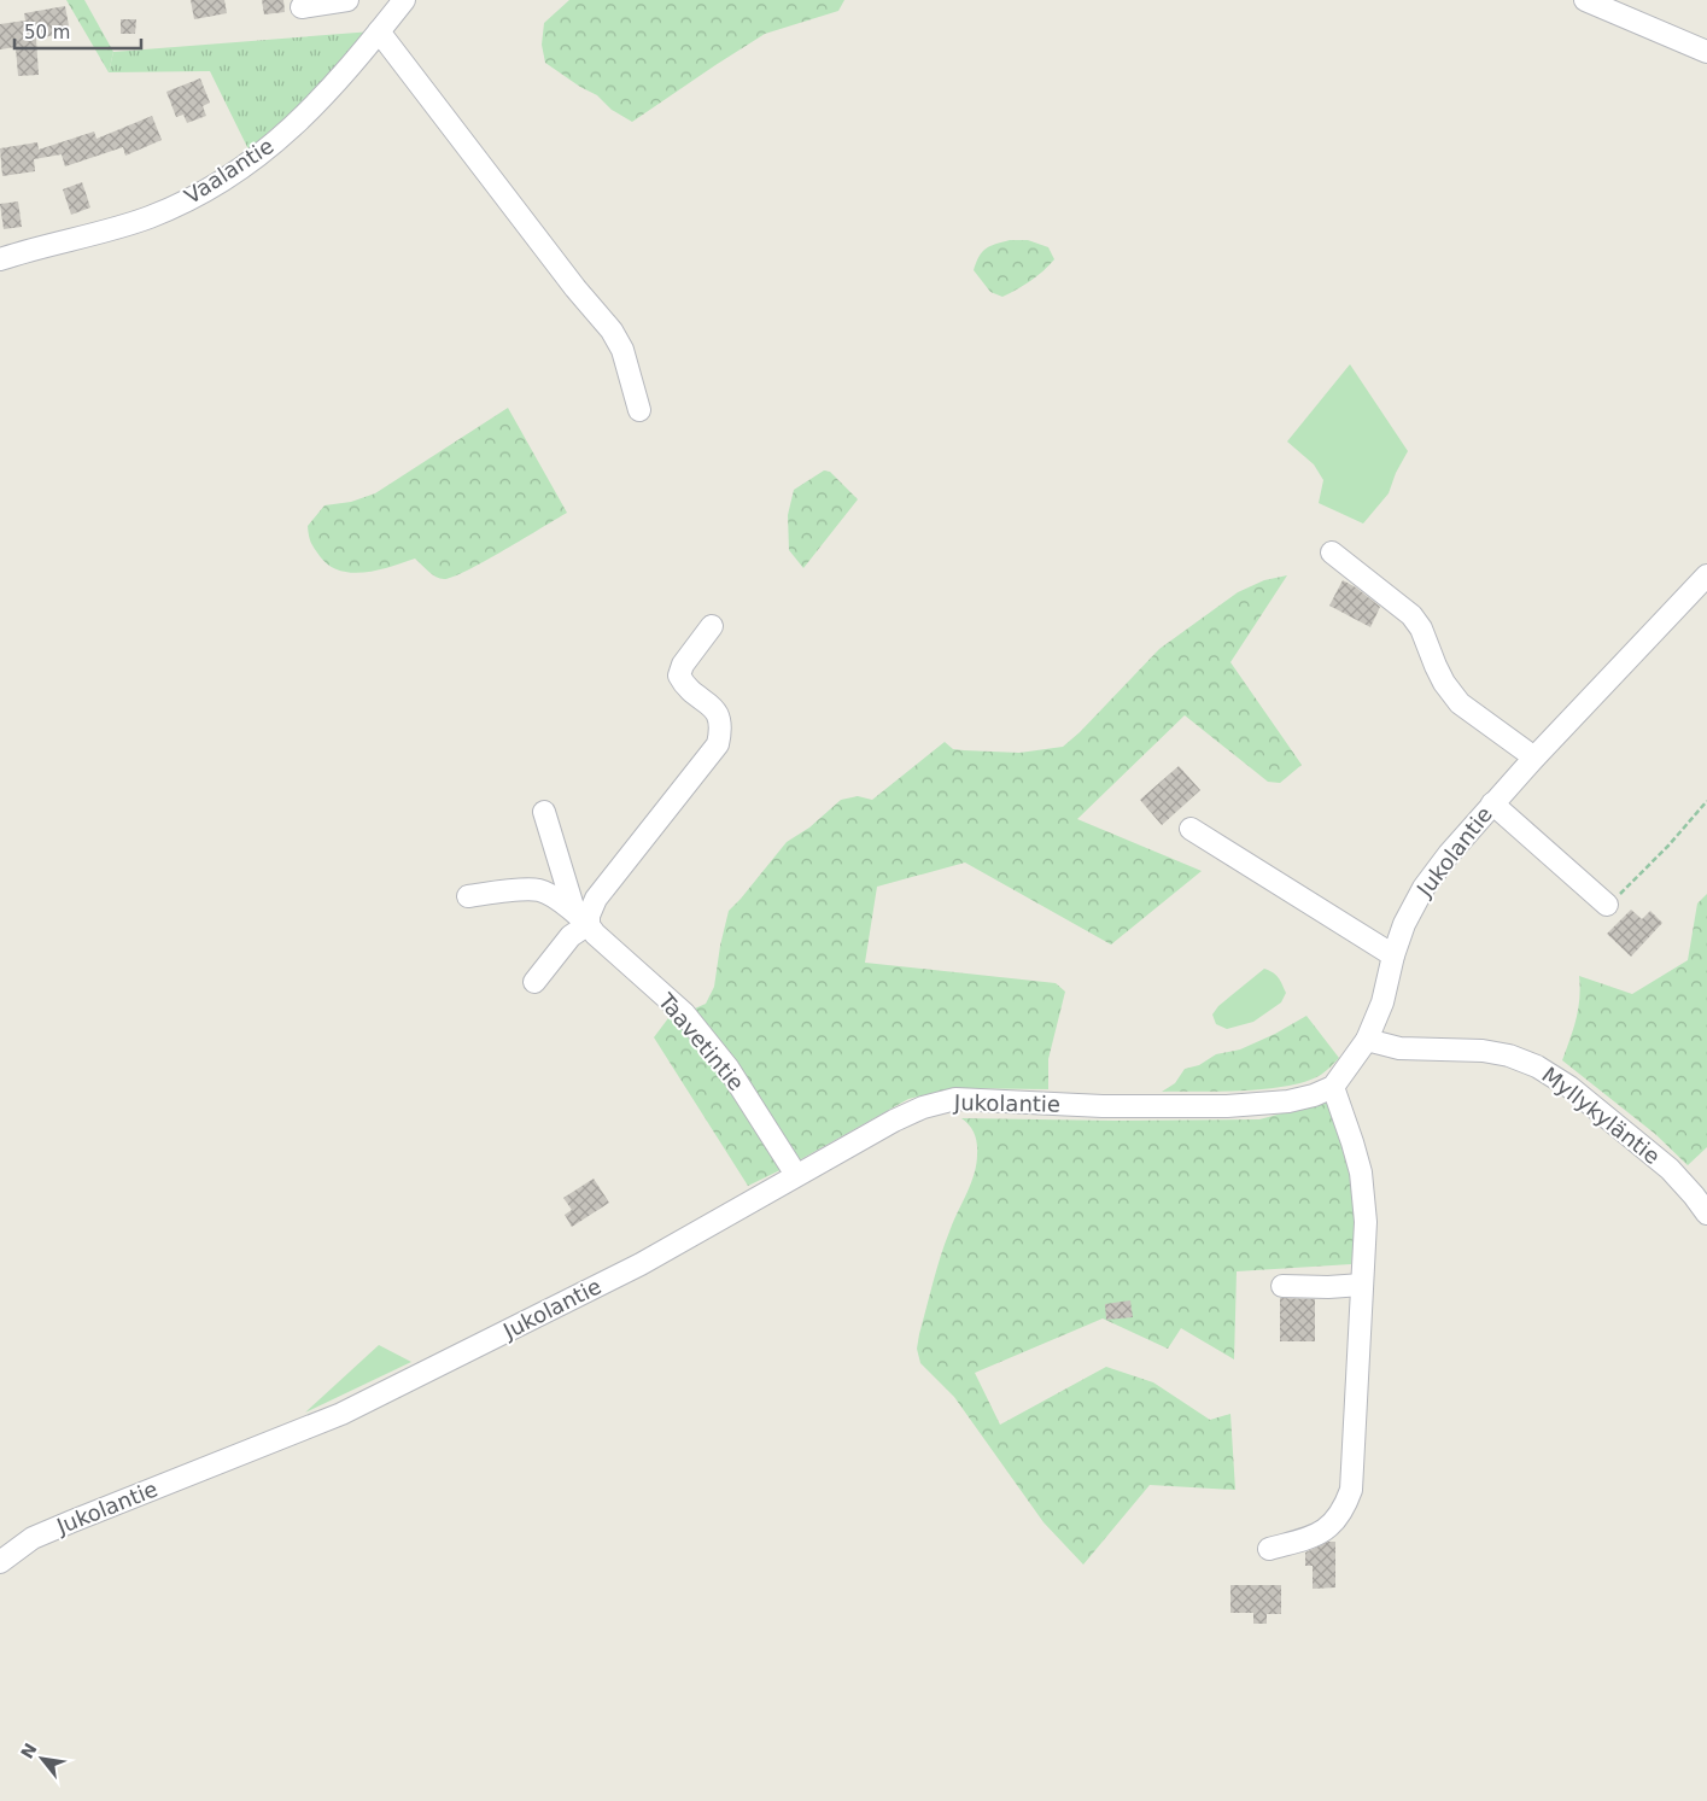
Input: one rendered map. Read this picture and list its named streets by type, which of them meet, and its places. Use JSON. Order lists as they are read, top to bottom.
{
  "streets": {
    "street": [
      "Vaalantie",
      "Jukolantie",
      "Taavetintie",
      "Myllykyläntie"
    ]
  },
  "crossings": [
    ["Jukolantie", "Taavetintie"],
    ["Jukolantie", "Myllykyläntie"]
  ],
  "scale_bar": "50 m",
  "north": "top left"
}
